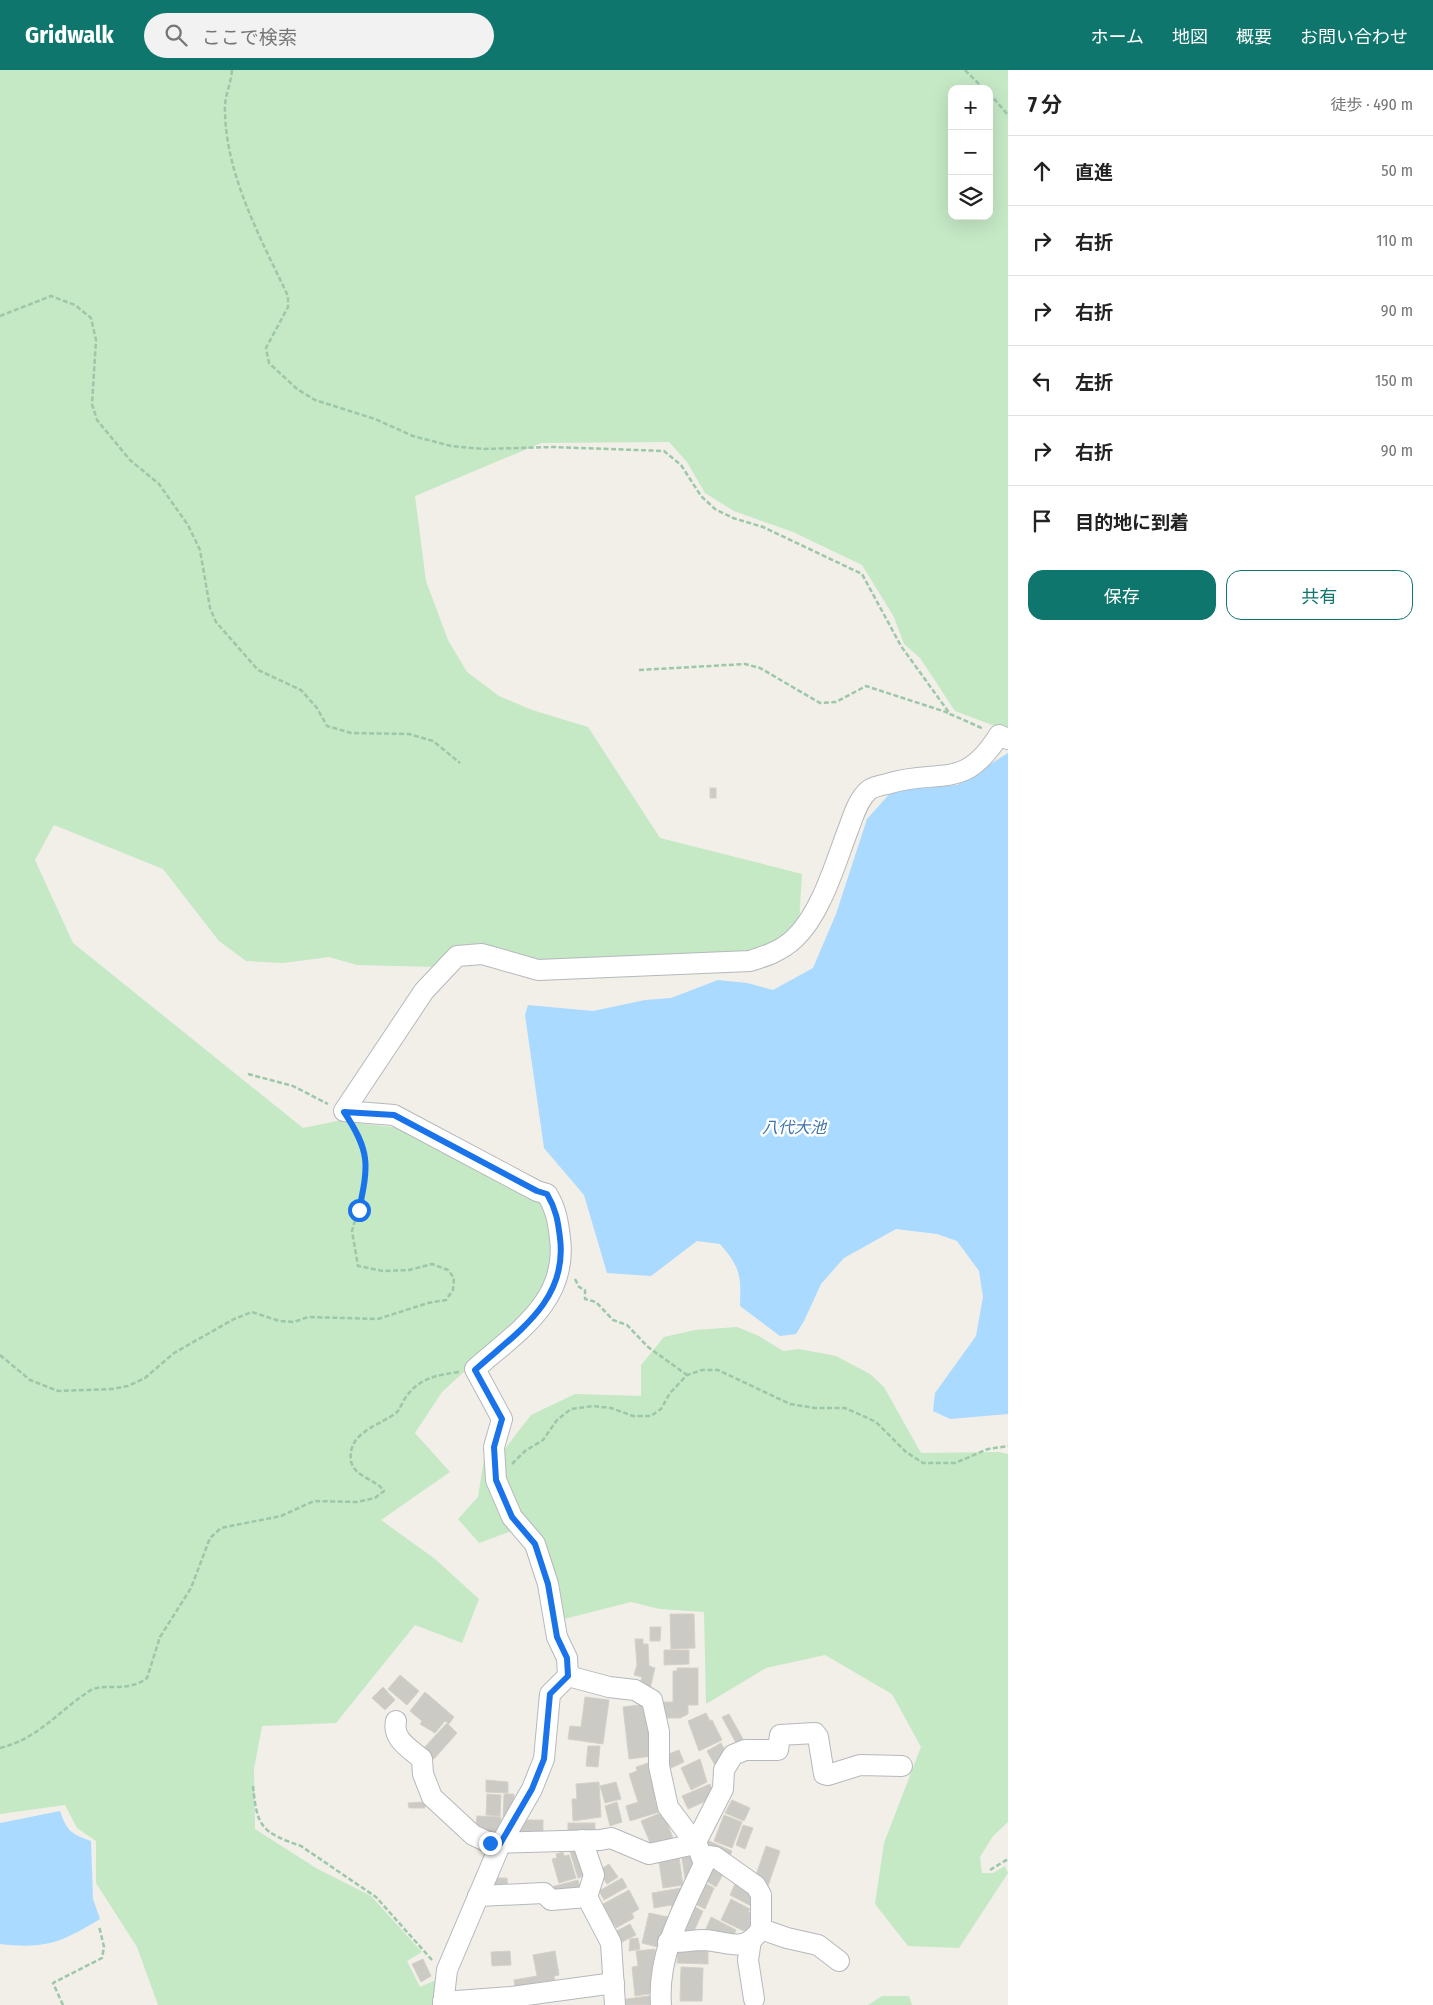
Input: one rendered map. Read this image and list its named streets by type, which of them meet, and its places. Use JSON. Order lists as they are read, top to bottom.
{
  "water": ["八代大池"],
  "page": {
    "header": "Gridwalk",
    "search": "ここで検索",
    "nav": [
      "ホーム",
      "地図",
      "概要",
      "お問い合わせ"
    ],
    "heading": ["7 分", "徒歩 · 490 m"],
    "map_buttons": ["+", "−"],
    "list": [
      ["直進", "50 m"],
      ["右折", "110 m"],
      ["右折", "90 m"],
      ["左折", "150 m"],
      ["右折", "90 m"],
      "目的地に到着"
    ],
    "buttons": ["保存", "共有"]
  }
}
